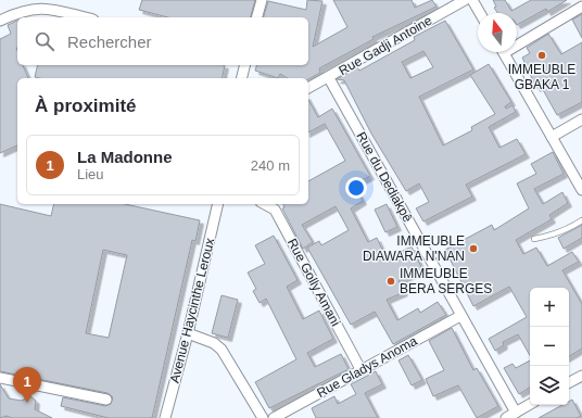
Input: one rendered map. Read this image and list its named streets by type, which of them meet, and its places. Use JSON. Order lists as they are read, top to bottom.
{
  "streets": {
    "street": [
      "Rue Gadji Antoine",
      "Rue du Dediakpê",
      "Rue Golly Amani",
      "Avenue Haycinthe Leroux",
      "Rue Gladys Anoma"
    ]
  },
  "crossings": [
    ["Rue Gadji Antoine", "Rue du Dediakpê"],
    ["Rue du Dediakpê", "Rue Gladys Anoma"],
    ["Rue Golly Amani", "Rue Gladys Anoma"]
  ],
  "places": ["IMMEUBLE GBAKA 1", "IMMEUBLE DIAWARA N'NAN", "IMMEUBLE BERA SERGES"],
  "north": "top",
  "page": {
    "search": "Rechercher",
    "heading": "À proximité",
    "list": [
      {
        "mark": "1",
        "name": "La Madonne",
        "note": "Lieu",
        "value": "240 m"
      }
    ],
    "map_buttons": ["+", "−"],
    "pins": "1"
  }
}
